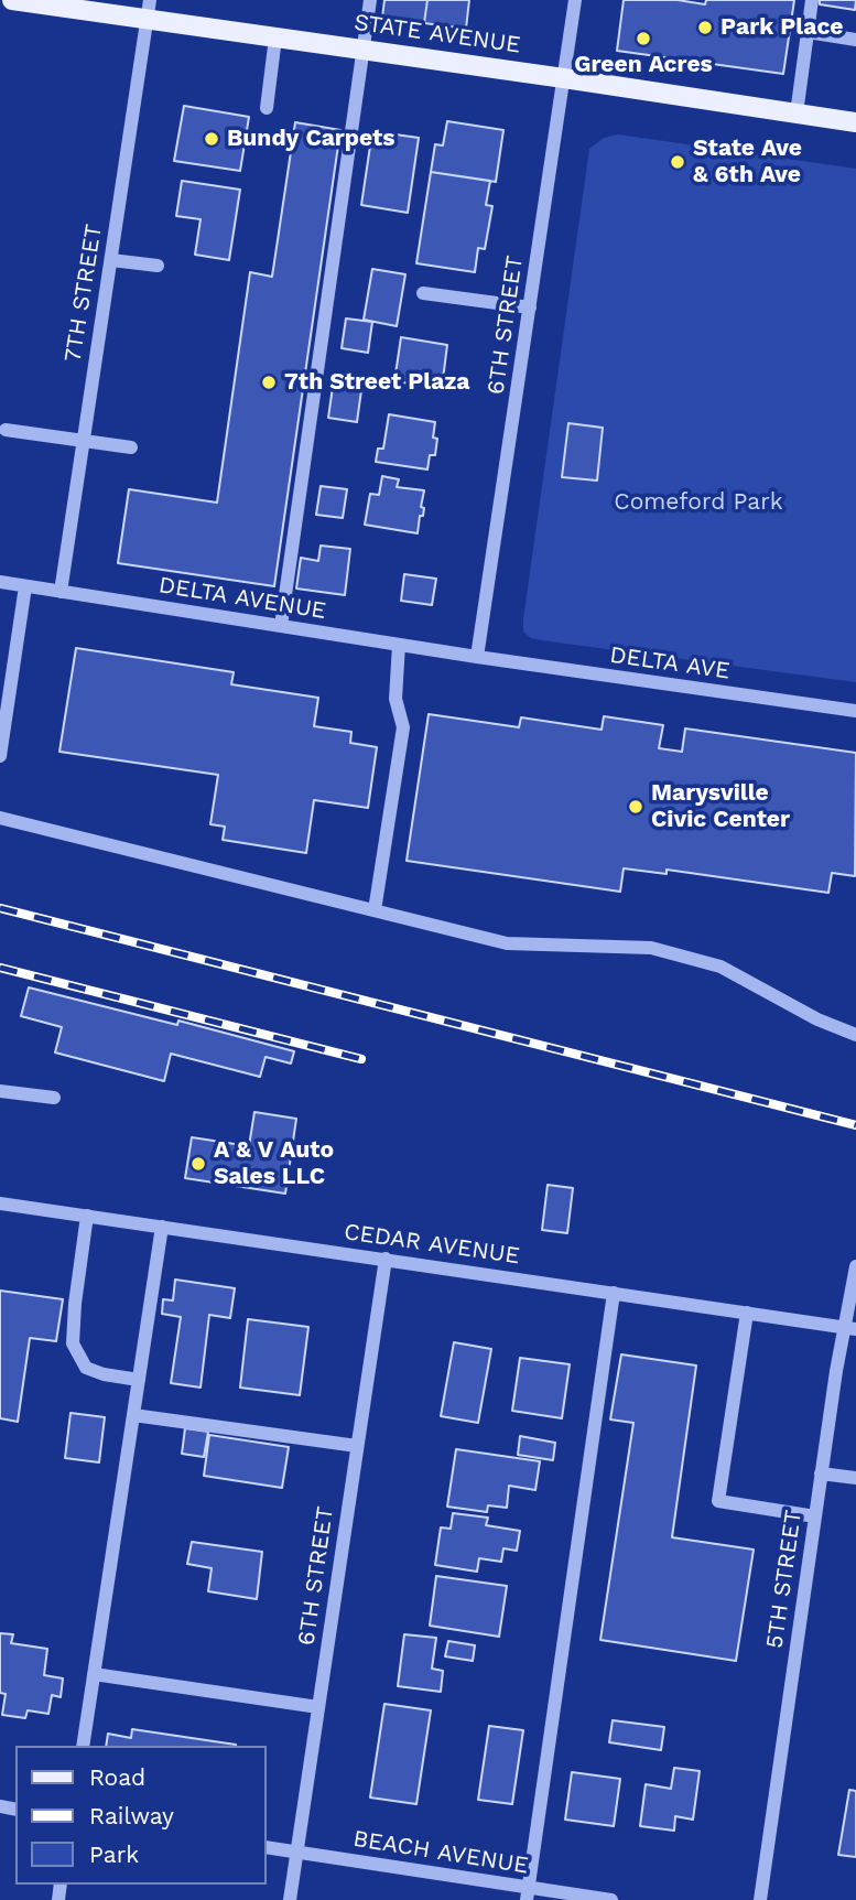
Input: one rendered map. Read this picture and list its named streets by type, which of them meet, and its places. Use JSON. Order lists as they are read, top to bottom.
{
  "streets": {
    "main road": ["STATE AVENUE"],
    "street": [
      "7TH STREET",
      "6TH STREET",
      "DELTA AVENUE",
      "DELTA AVE",
      "CEDAR AVENUE",
      "5TH STREET",
      "BEACH AVENUE"
    ]
  },
  "crossings": [
    ["STATE AVENUE", "7TH STREET"],
    ["STATE AVENUE", "6TH STREET"],
    ["7TH STREET", "DELTA AVENUE"],
    ["6TH STREET", "DELTA AVENUE"],
    ["6TH STREET", "DELTA AVE"],
    ["6TH STREET", "CEDAR AVENUE"],
    ["6TH STREET", "BEACH AVENUE"],
    ["DELTA AVENUE", "DELTA AVE"],
    ["CEDAR AVENUE", "5TH STREET"]
  ],
  "parks": ["Comeford Park"],
  "places": [
    "Park Place",
    "Green Acres",
    "Bundy Carpets",
    "State Ave & 6th Ave",
    "7th Street Plaza",
    "Marysville Civic Center",
    "A & V Auto Sales LLC"
  ],
  "legend": ["Road", "Railway", "Park"]
}
